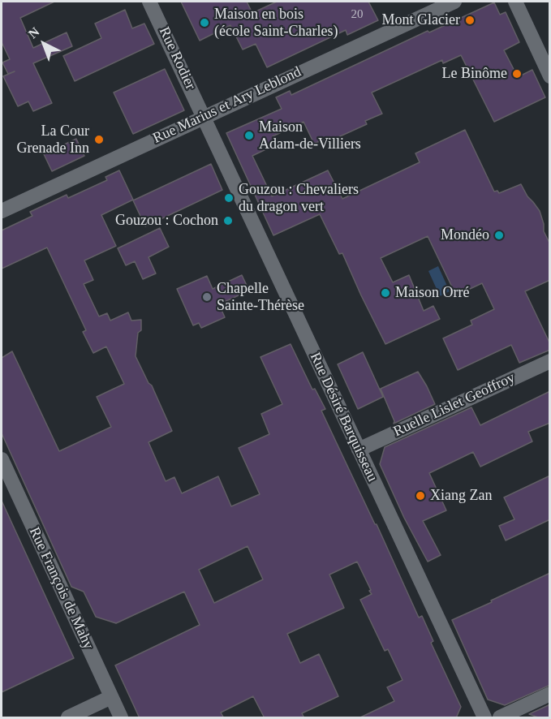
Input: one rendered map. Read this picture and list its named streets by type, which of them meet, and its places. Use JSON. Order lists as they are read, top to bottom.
{
  "streets": {
    "street": [
      "Rue Rodier",
      "Rue Marius et Ary Leblond",
      "Ruelle Lislet Geoffroy",
      "Rue Désiré Barquisseau",
      "Rue François de Mahy"
    ]
  },
  "crossings": [
    ["Rue Rodier", "Rue Marius et Ary Leblond"],
    ["Rue Rodier", "Rue Désiré Barquisseau"],
    ["Rue Marius et Ary Leblond", "Rue Désiré Barquisseau"],
    ["Ruelle Lislet Geoffroy", "Rue Désiré Barquisseau"]
  ],
  "places": [
    "Mont Glacier",
    "Maison en bois (école Saint-Charles)",
    "Le Binôme",
    "Maison Adam-de-Villiers",
    "La Cour Grenade Inn",
    "Gouzou : Chevaliers du dragon vert",
    "Gouzou : Cochon",
    "Mondéo",
    "Maison Orré",
    "Chapelle Sainte-Thérèse",
    "Xiang Zan"
  ],
  "house_numbers": ["20"],
  "north": "top left"
}
